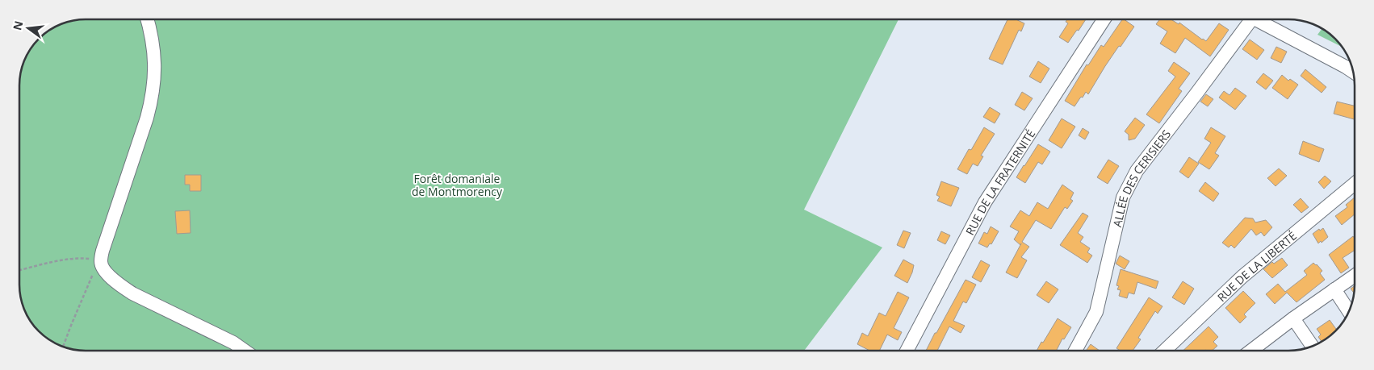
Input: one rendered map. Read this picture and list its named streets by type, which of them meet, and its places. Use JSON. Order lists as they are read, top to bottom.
{
  "streets": {
    "street": ["ALLÉE DES CERISIERS", "RUE DE LA FRATERNITÉ", "RUE DE LA LIBERTÉ"]
  },
  "parks": ["Forêt domaniale de Montmorency"],
  "north": "left"
}
